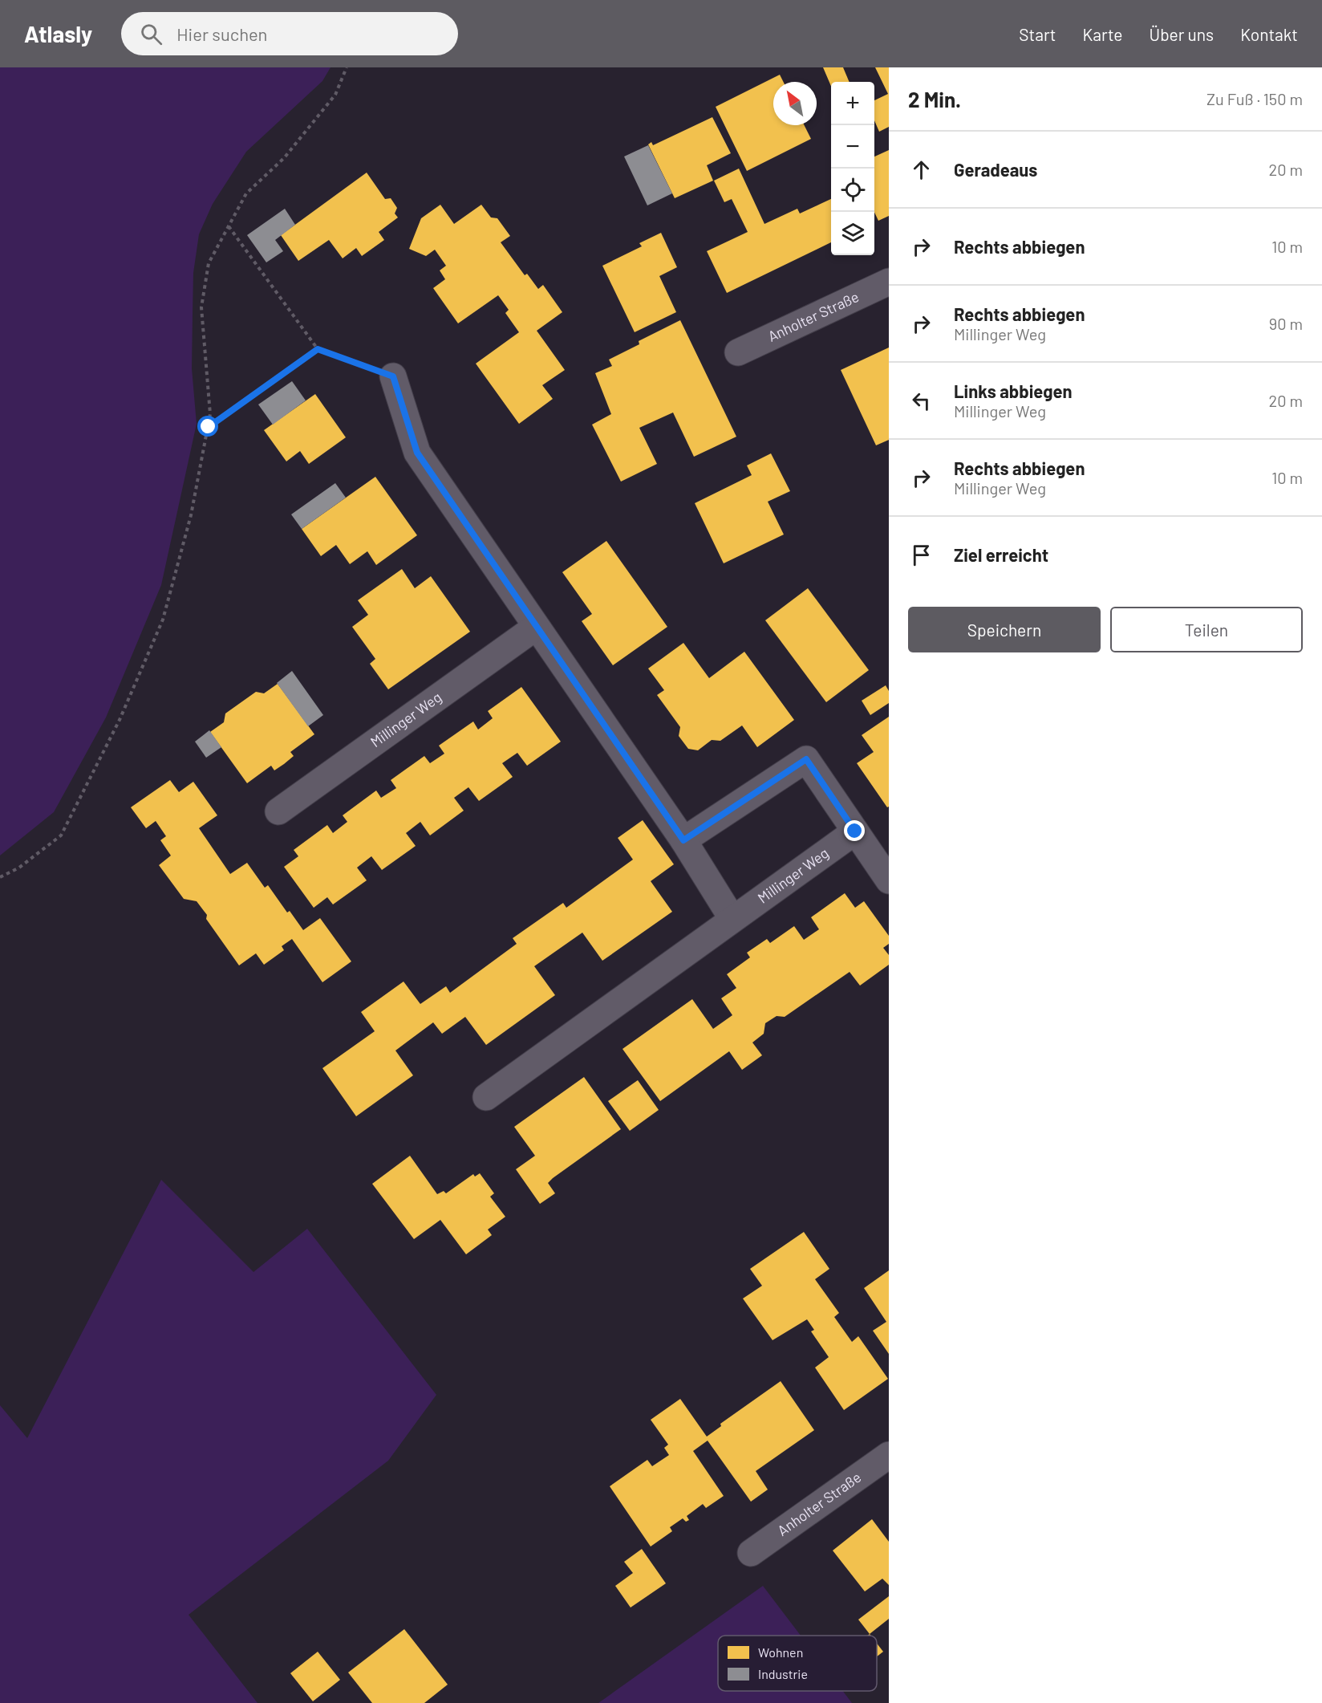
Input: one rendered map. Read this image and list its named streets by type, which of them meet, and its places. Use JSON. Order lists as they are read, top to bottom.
{
  "streets": {
    "street": ["Anholter Straße", "Millinger Weg"]
  },
  "legend": ["Wohnen", "Industrie"],
  "north": "top left",
  "page": {
    "header": "Atlasly",
    "search": "Hier suchen",
    "nav": [
      "Start",
      "Karte",
      "Über uns",
      "Kontakt"
    ],
    "heading": ["2 Min.", "Zu Fuß · 150 m"],
    "map_buttons": ["+", "−"],
    "list": [
      ["Geradeaus", "20 m"],
      ["Rechts abbiegen", "10 m"],
      ["Rechts abbiegen", "Millinger Weg", "90 m"],
      ["Links abbiegen", "Millinger Weg", "20 m"],
      ["Rechts abbiegen", "Millinger Weg", "10 m"],
      "Ziel erreicht"
    ],
    "buttons": ["Speichern", "Teilen"]
  }
}
